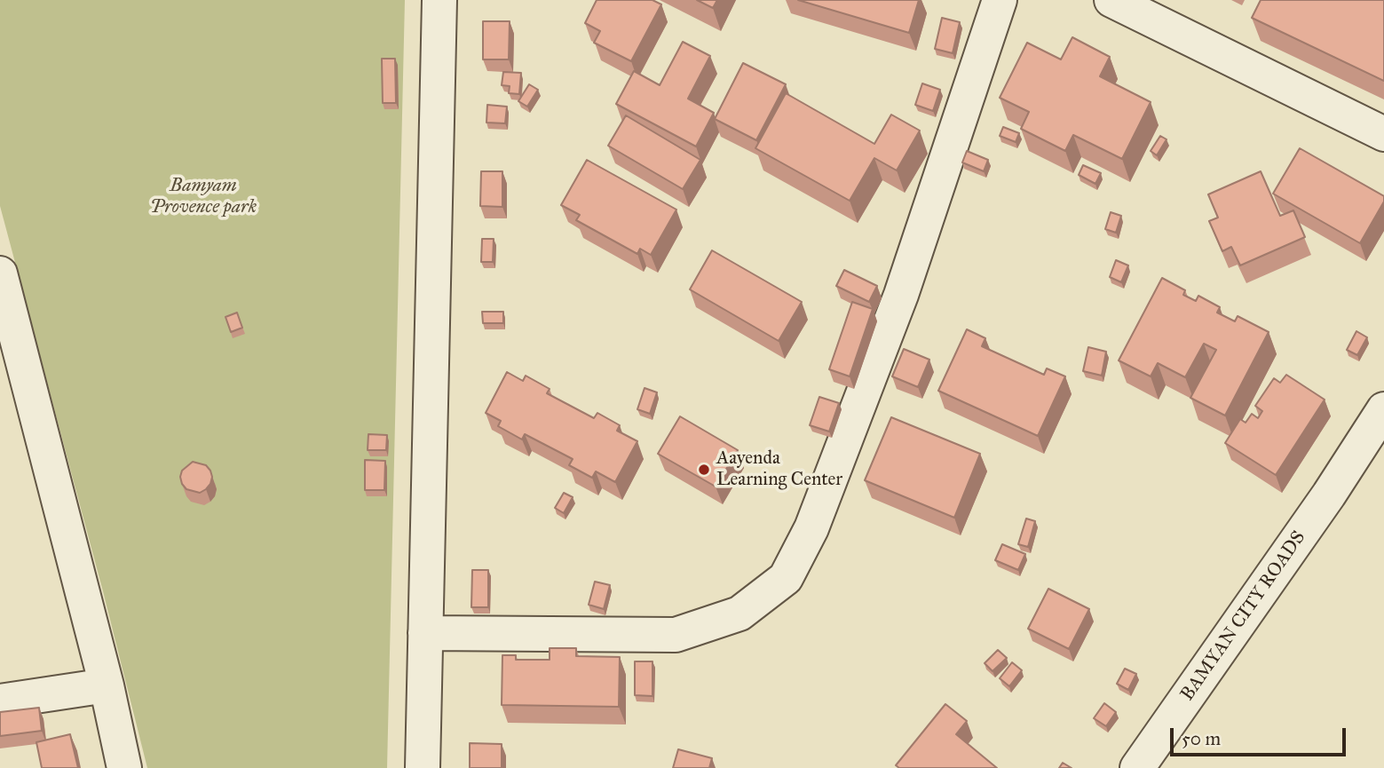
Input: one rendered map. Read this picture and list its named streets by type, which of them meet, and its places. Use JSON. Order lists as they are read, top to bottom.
{
  "streets": {
    "street": ["BAMYAN CITY ROADS"]
  },
  "parks": ["Bamyam Provence park"],
  "places": ["Aayenda Learning Center"],
  "scale_bar": "50 m"
}
